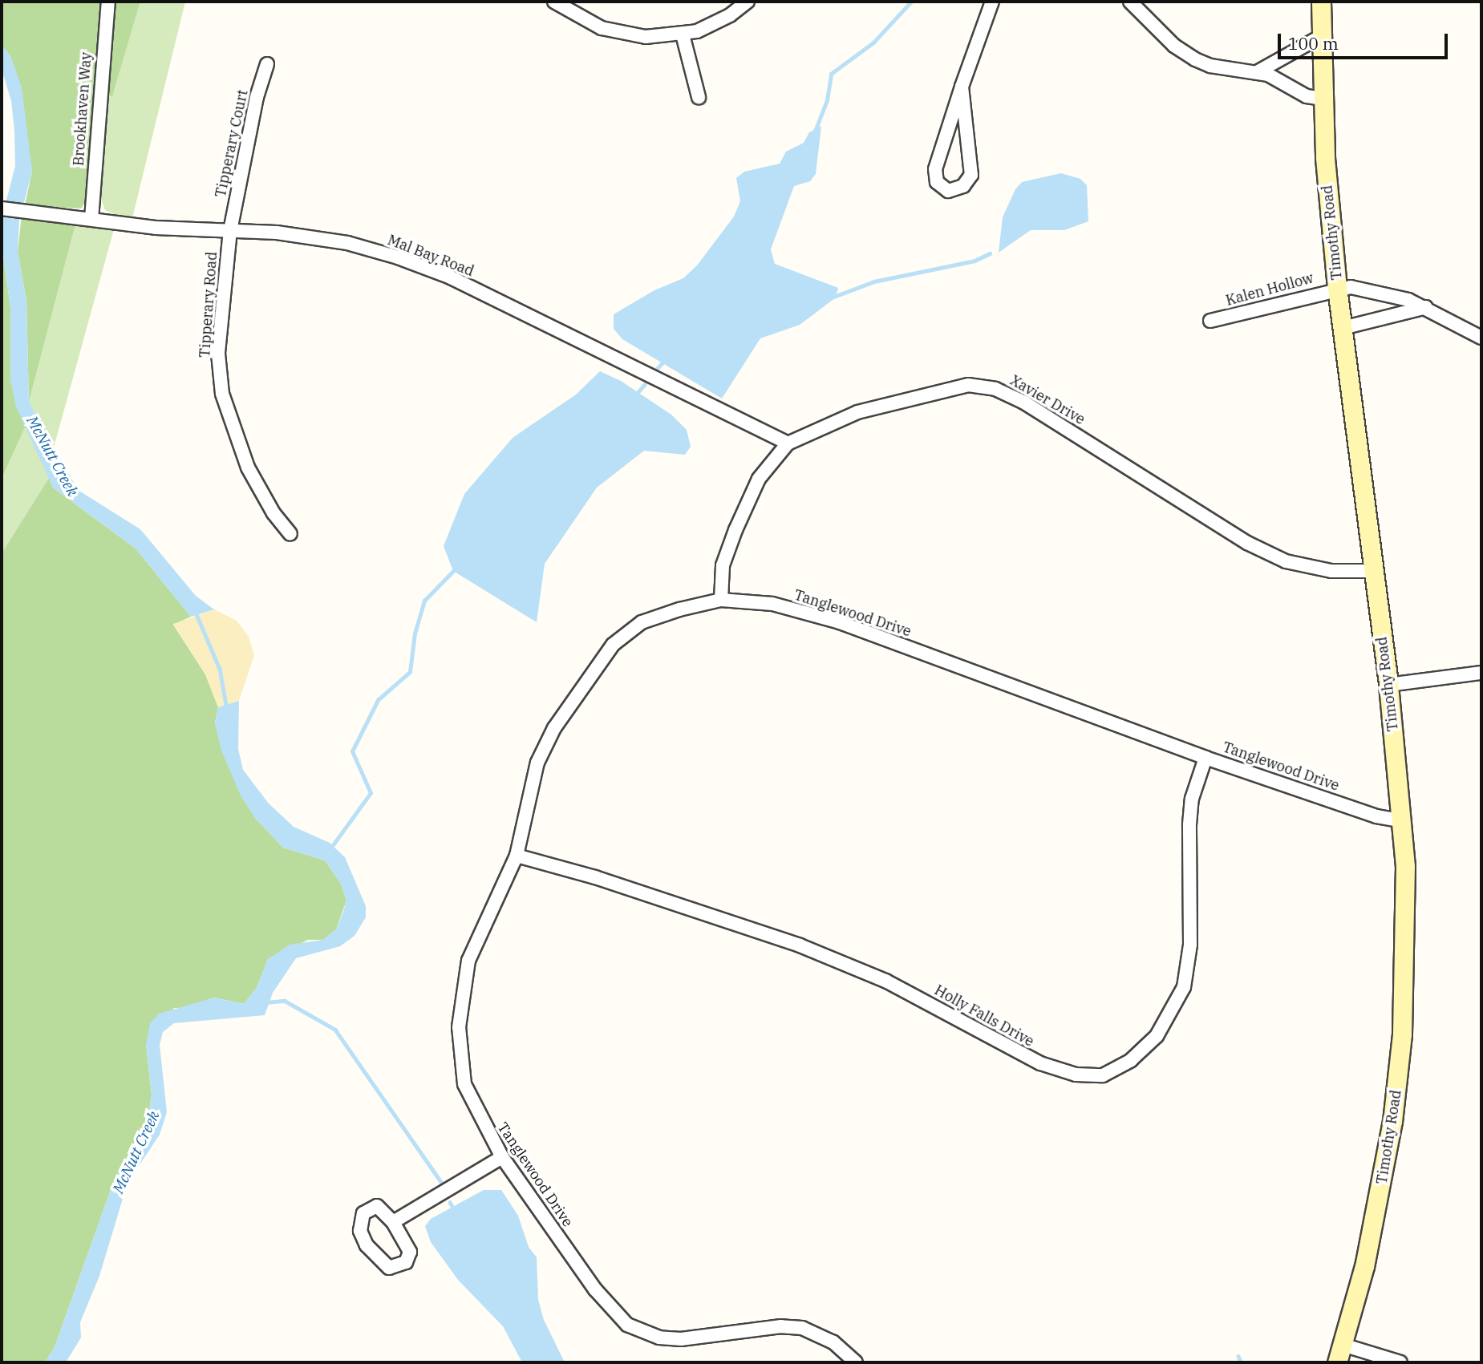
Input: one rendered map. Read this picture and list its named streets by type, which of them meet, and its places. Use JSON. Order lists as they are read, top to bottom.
{
  "streets": {
    "main road": ["Timothy Road"],
    "street": [
      "Brookhaven Way",
      "Tipperary Court",
      "Mal Bay Road",
      "Kalen Hollow",
      "Tipperary Road",
      "Xavier Drive",
      "Tanglewood Drive",
      "Holly Falls Drive"
    ]
  },
  "crossings": [
    ["Brookhaven Way", "Mal Bay Road"],
    ["Tipperary Court", "Mal Bay Road"],
    ["Tipperary Court", "Tipperary Road"],
    ["Timothy Road", "Kalen Hollow"],
    ["Timothy Road", "Xavier Drive"],
    ["Timothy Road", "Tanglewood Drive"],
    ["Mal Bay Road", "Tipperary Road"],
    ["Mal Bay Road", "Xavier Drive"],
    ["Xavier Drive", "Tanglewood Drive"],
    ["Tanglewood Drive", "Holly Falls Drive"]
  ],
  "water": ["McNutt Creek"],
  "scale_bar": "100 m"
}
